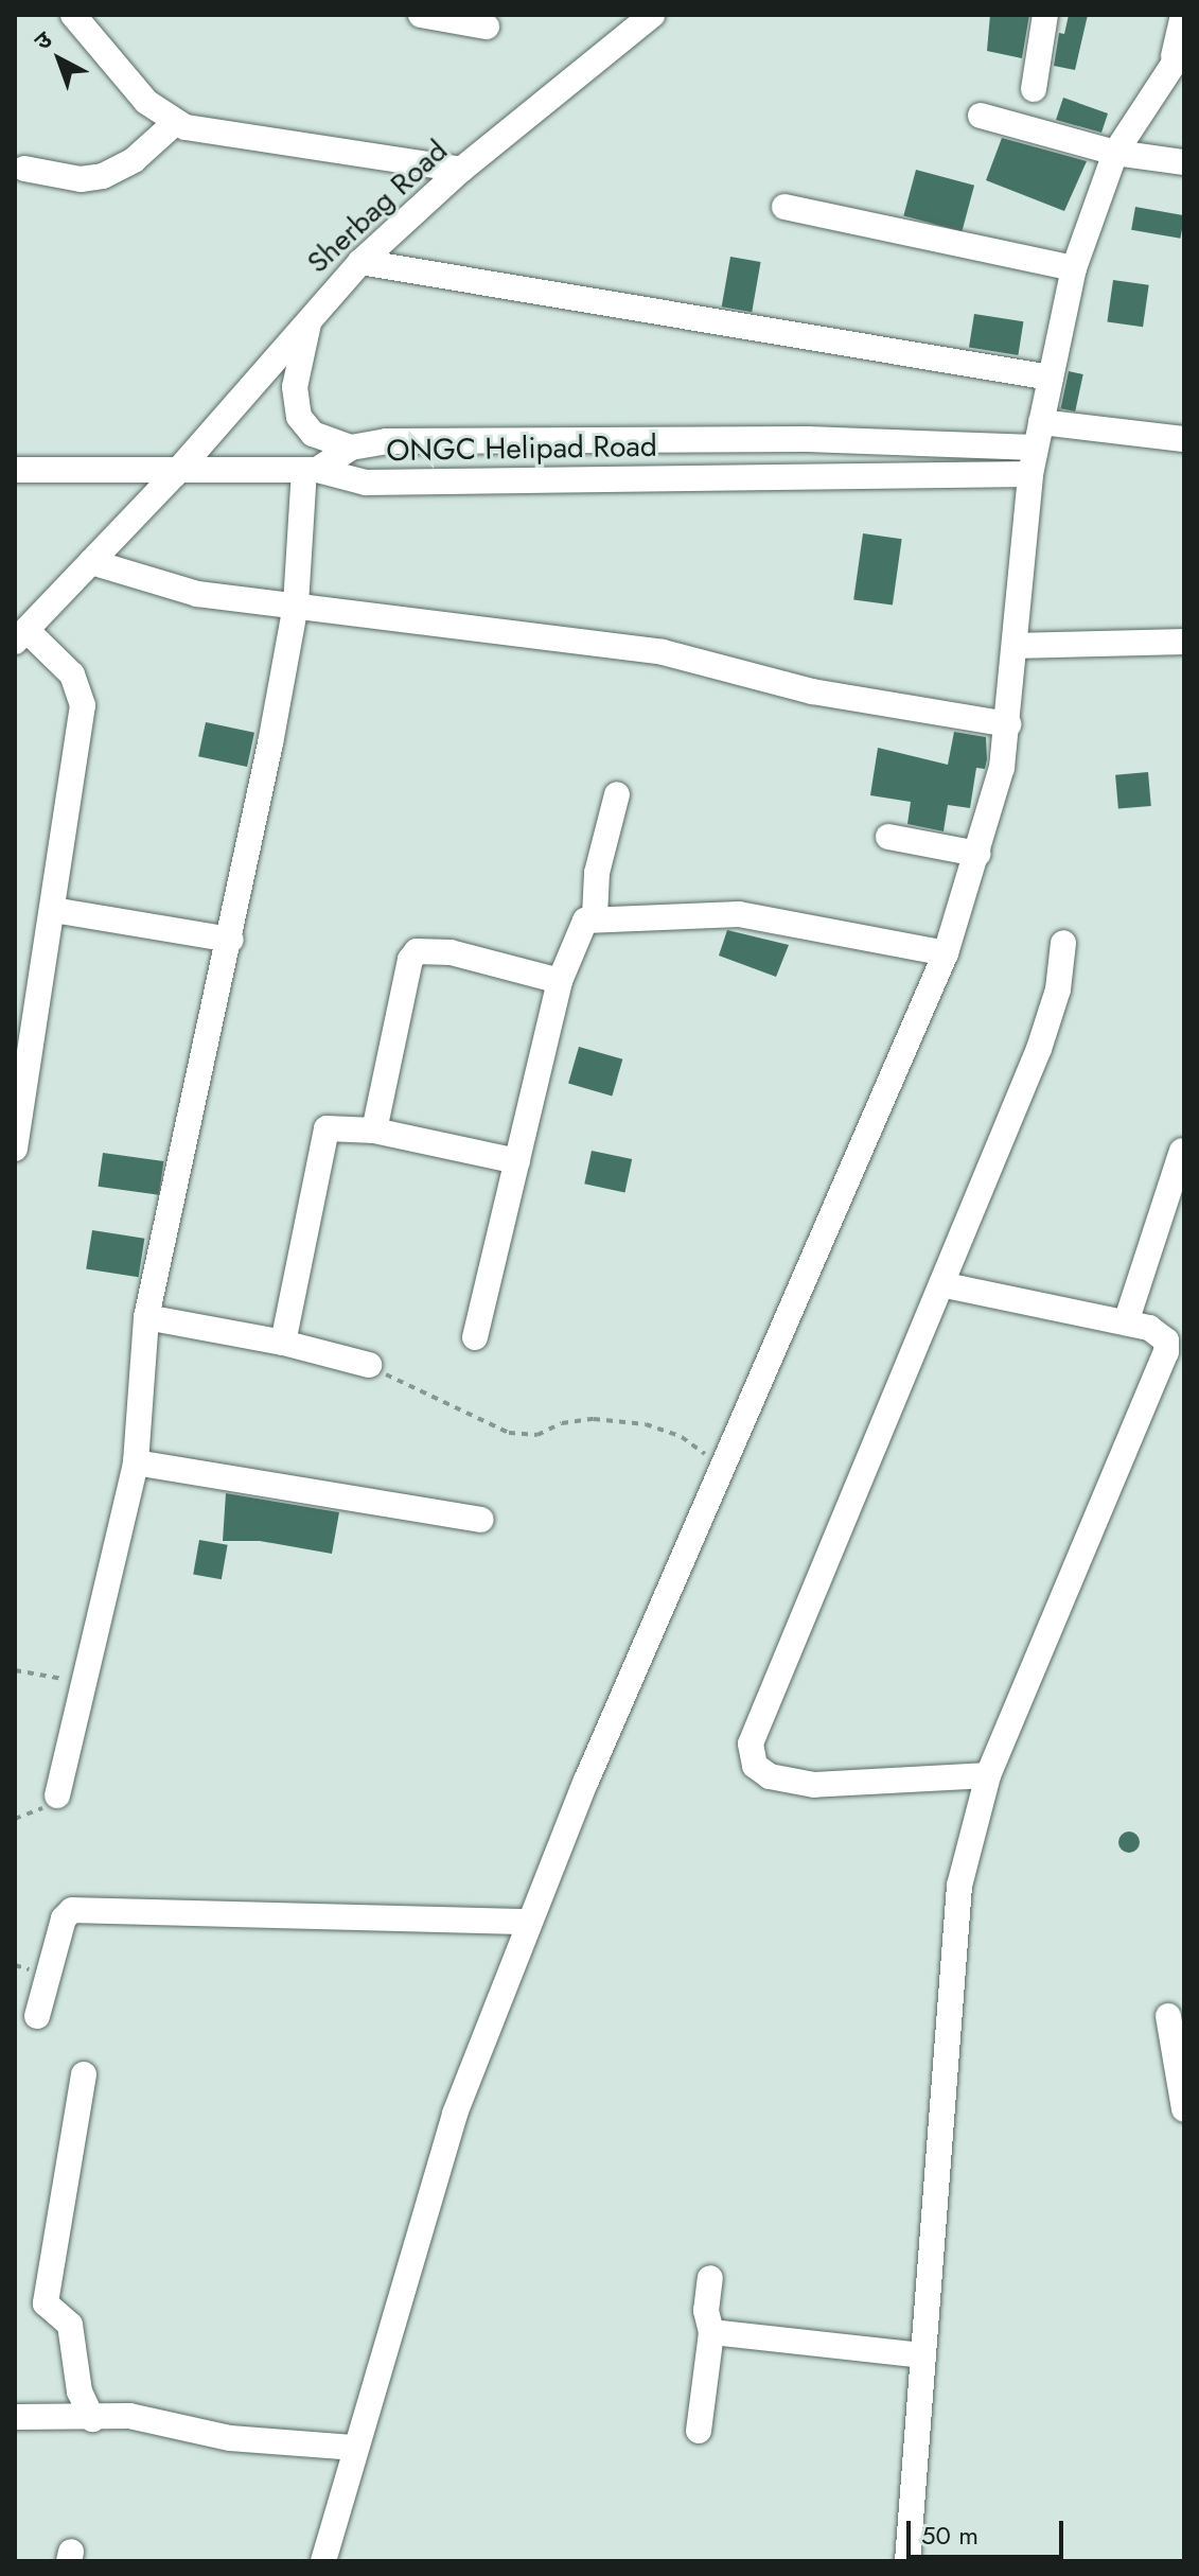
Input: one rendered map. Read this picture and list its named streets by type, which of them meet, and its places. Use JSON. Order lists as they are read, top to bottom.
{
  "streets": {
    "street": ["Sherbag Road", "ONGC Helipad Road"]
  },
  "crossings": [
    ["Sherbag Road", "ONGC Helipad Road"]
  ],
  "scale_bar": "50 m",
  "north": "top left"
}
